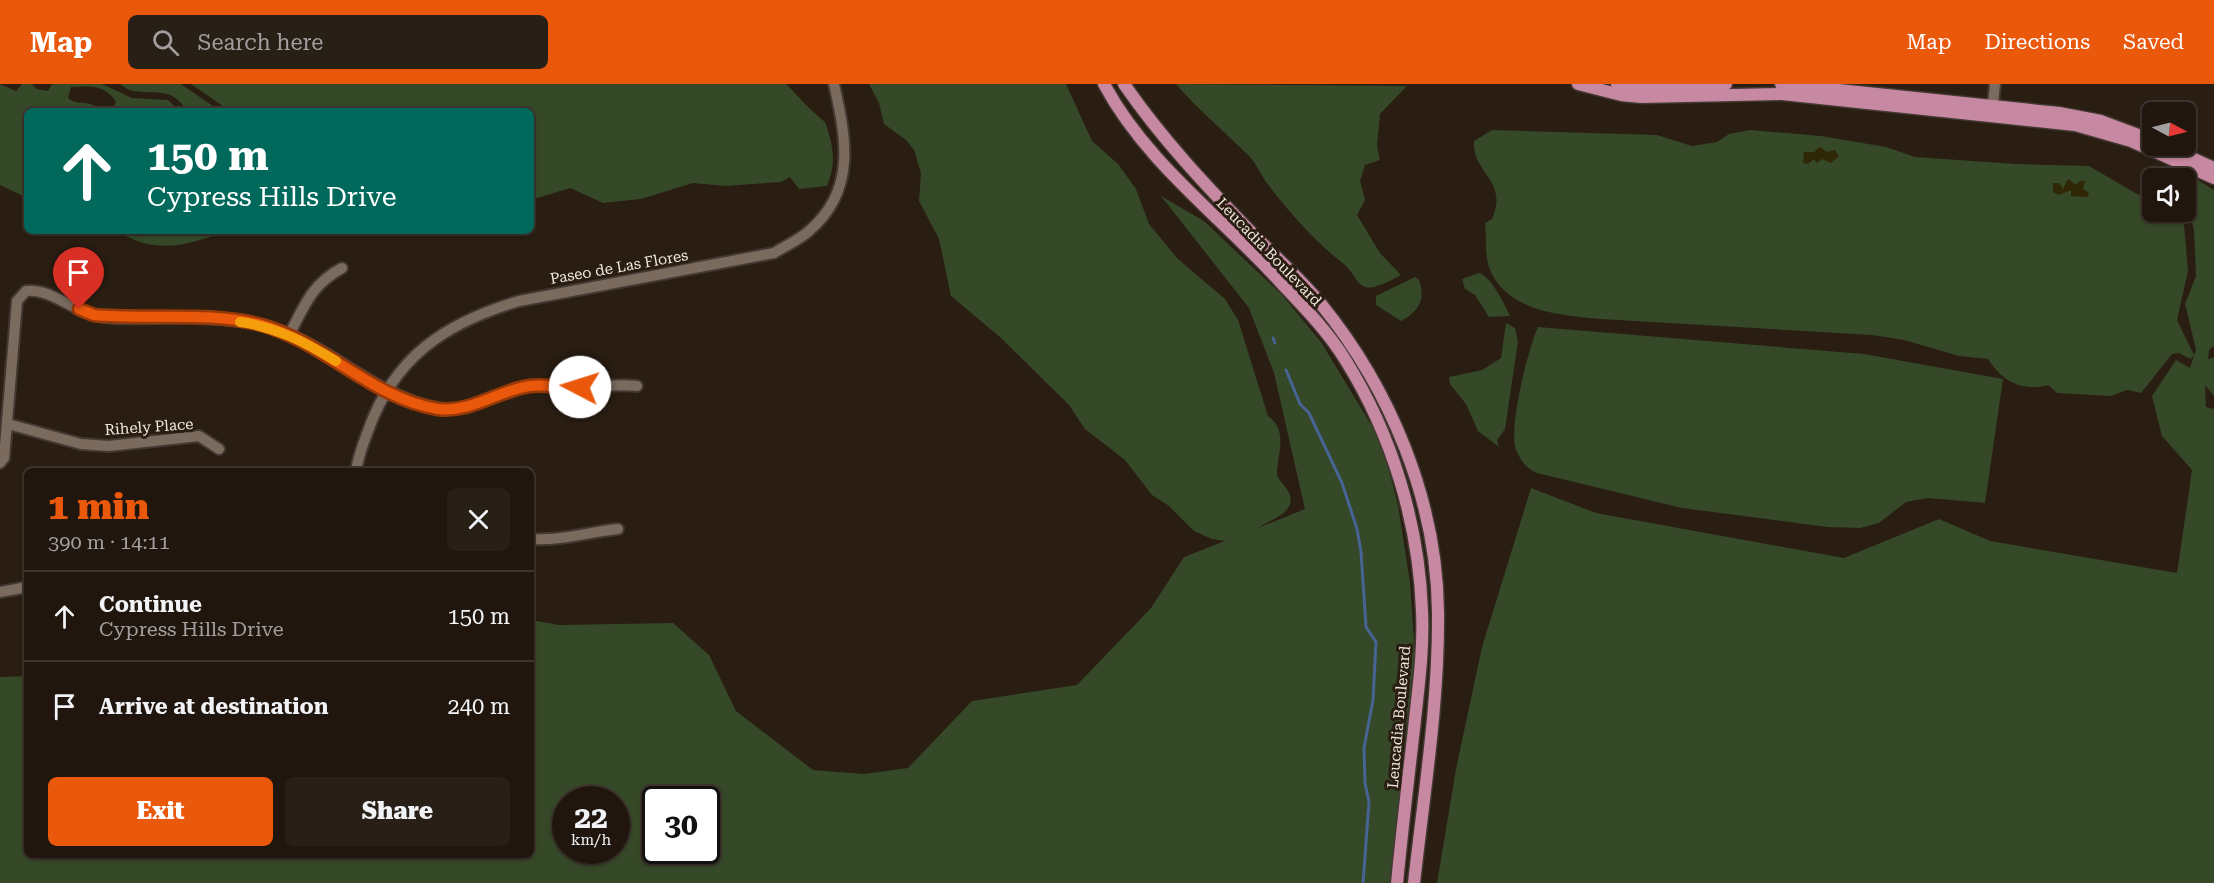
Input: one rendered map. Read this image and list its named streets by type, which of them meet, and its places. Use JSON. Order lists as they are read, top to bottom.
{
  "streets": {
    "main road": ["Leucadia Boulevard"],
    "street": ["Paseo de Las Flores", "Rihely Place"]
  },
  "north": "right",
  "page": {
    "header": "Map",
    "search": "Search here",
    "nav": ["Map", "Directions", "Saved"],
    "turn": ["150 m", "Cypress Hills Drive"],
    "heading": ["1 min", "390 m · 14:11"],
    "list": [
      {
        "name": "Continue",
        "note": "Cypress Hills Drive",
        "value": "150 m"
      },
      {
        "name": "Arrive at destination",
        "value": "240 m"
      }
    ],
    "buttons": ["Exit", "Share"],
    "speed": "22 km/h",
    "limit": "30"
  }
}
